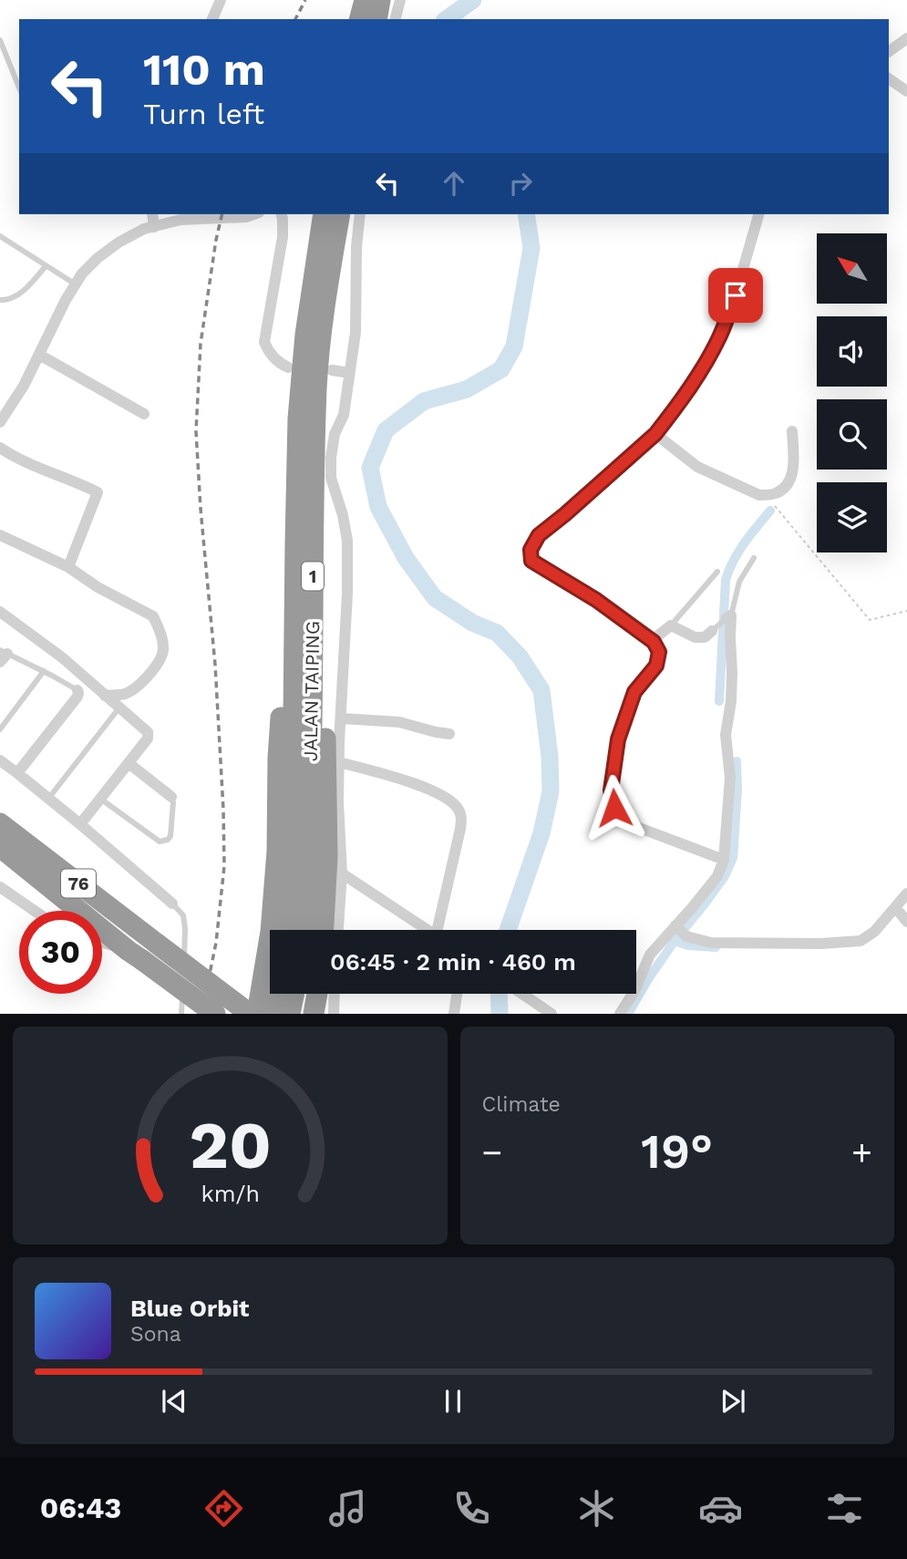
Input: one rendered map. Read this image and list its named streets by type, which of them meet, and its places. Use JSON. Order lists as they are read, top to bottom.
{
  "streets": {
    "highway": ["1", "JALAN TAIPING", "76"]
  },
  "north": "top left",
  "page": {
    "turn": ["110 m", "Turn left"],
    "limit": "30",
    "trip": "06:45 · 2 min · 460 m",
    "tile": "Climate",
    "heat": ["−", "19°", "+"],
    "song": ["Blue Orbit", "Sona"],
    "tabs": "06:43",
    "gauge": ["20", "km/h"]
  }
}
